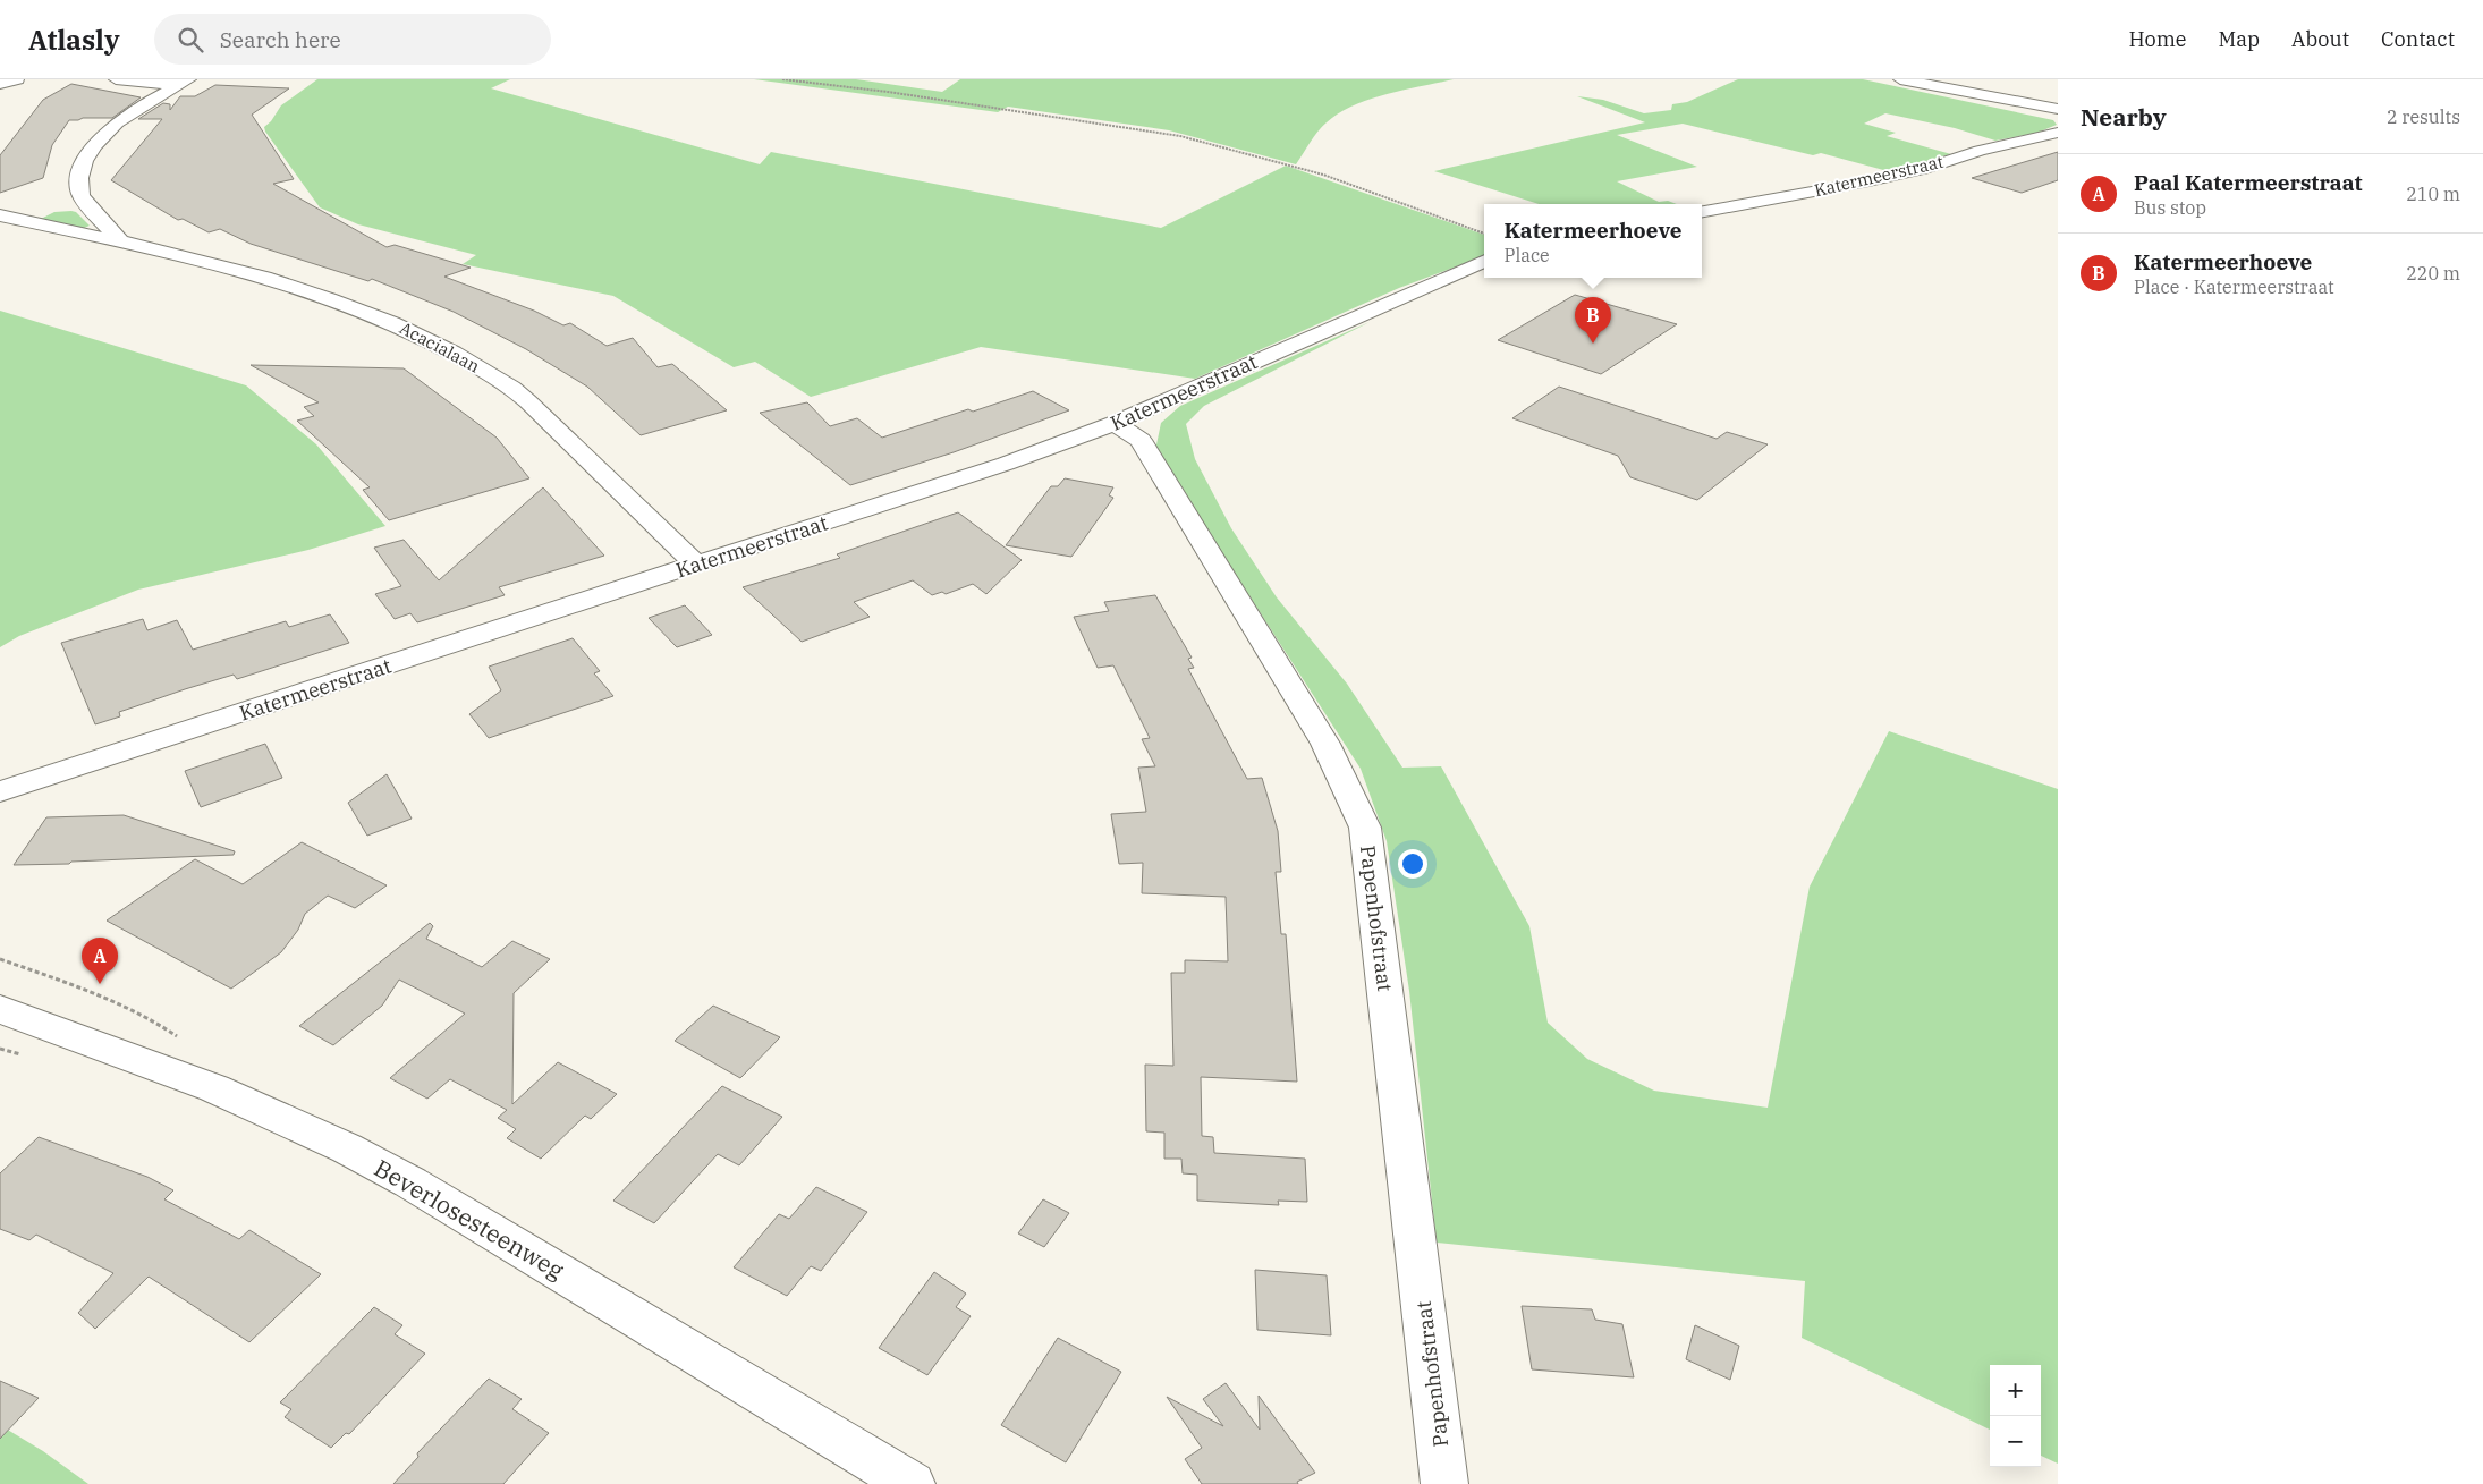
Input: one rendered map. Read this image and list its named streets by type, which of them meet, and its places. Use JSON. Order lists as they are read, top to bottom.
{
  "streets": {
    "street": [
      "Katermeerstraat",
      "Acacialaan",
      "Papenhofstraat",
      "Beverlosesteenweg"
    ]
  },
  "crossings": [
    ["Katermeerstraat", "Acacialaan"],
    ["Katermeerstraat", "Papenhofstraat"]
  ],
  "page": {
    "header": "Atlasly",
    "search": "Search here",
    "nav": [
      "Home",
      "Map",
      "About",
      "Contact"
    ],
    "heading": ["Nearby", "2 results"],
    "list": [
      {
        "mark": "A",
        "name": "Paal Katermeerstraat",
        "note": "Bus stop",
        "value": "210 m"
      },
      {
        "mark": "B",
        "name": "Katermeerhoeve",
        "note": "Place · Katermeerstraat",
        "value": "220 m"
      }
    ],
    "popup": ["Katermeerhoeve", "Place"],
    "pins": ["B", "A"],
    "map_buttons": ["+", "−"]
  }
}
